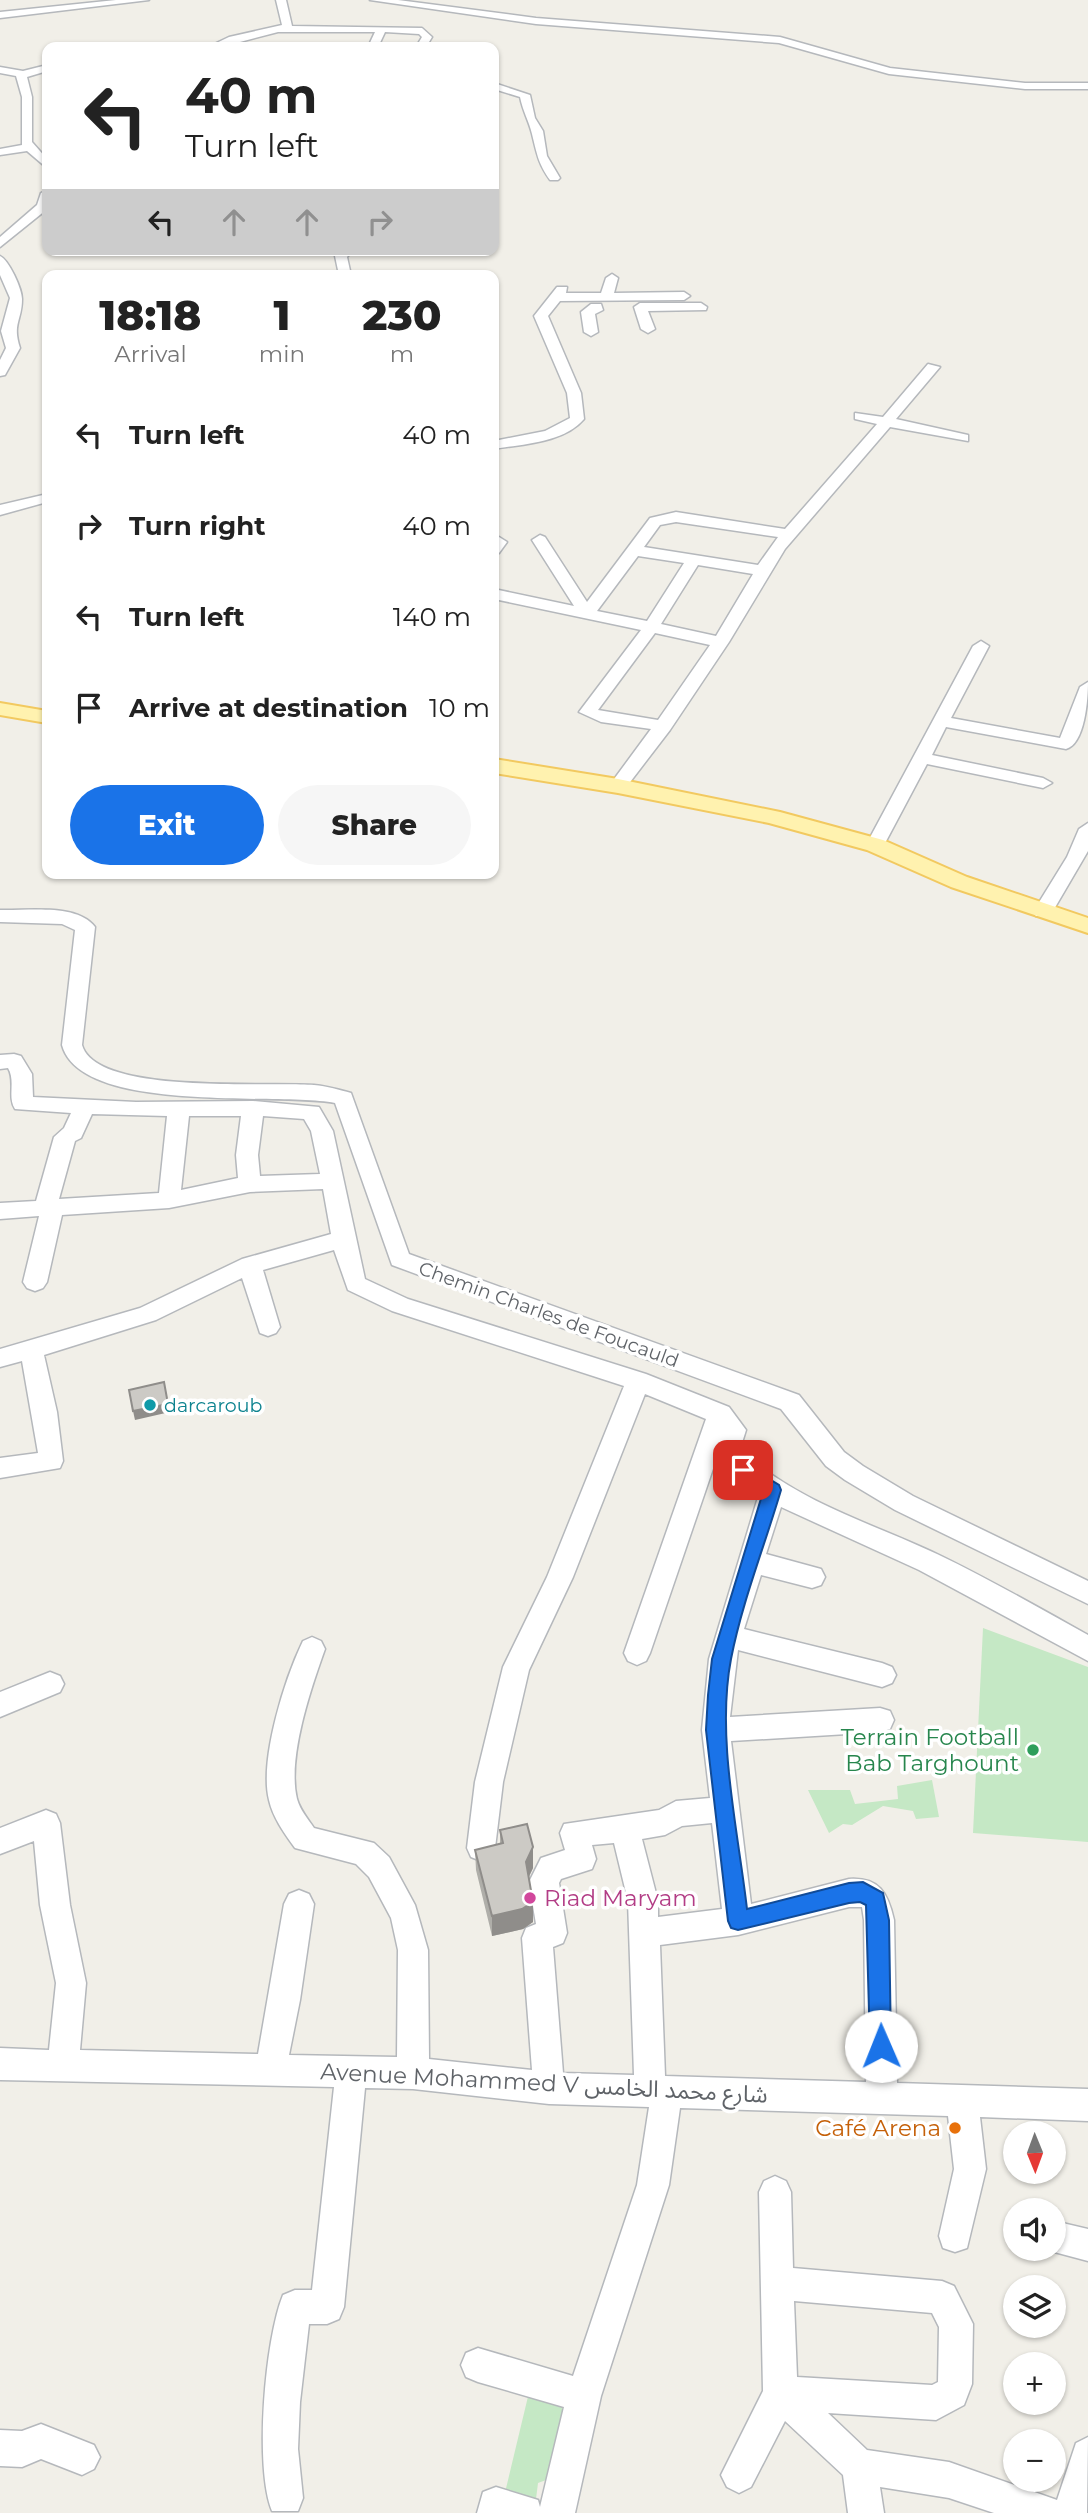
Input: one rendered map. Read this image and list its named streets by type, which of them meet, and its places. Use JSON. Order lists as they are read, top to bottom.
{
  "streets": {
    "street": ["Chemin Charles de Foucauld", "Avenue Mohammed V شارع محمد الخامس"]
  },
  "places": [
    "darcaroub",
    "Terrain Football Bab Targhount",
    "Riad Maryam",
    "Café Arena"
  ],
  "north": "bottom",
  "page": {
    "turn": ["40 m", "Turn left"],
    "eta": [
      "18:18",
      "Arrival",
      "1",
      "min",
      "230",
      "m"
    ],
    "list": [
      {
        "name": "Turn left",
        "value": "40 m"
      },
      {
        "name": "Turn right",
        "value": "40 m"
      },
      {
        "name": "Turn left",
        "value": "140 m"
      },
      {
        "name": "Arrive at destination",
        "value": "10 m"
      }
    ],
    "buttons": ["Exit", "Share"],
    "map_buttons": ["+", "−"]
  }
}
